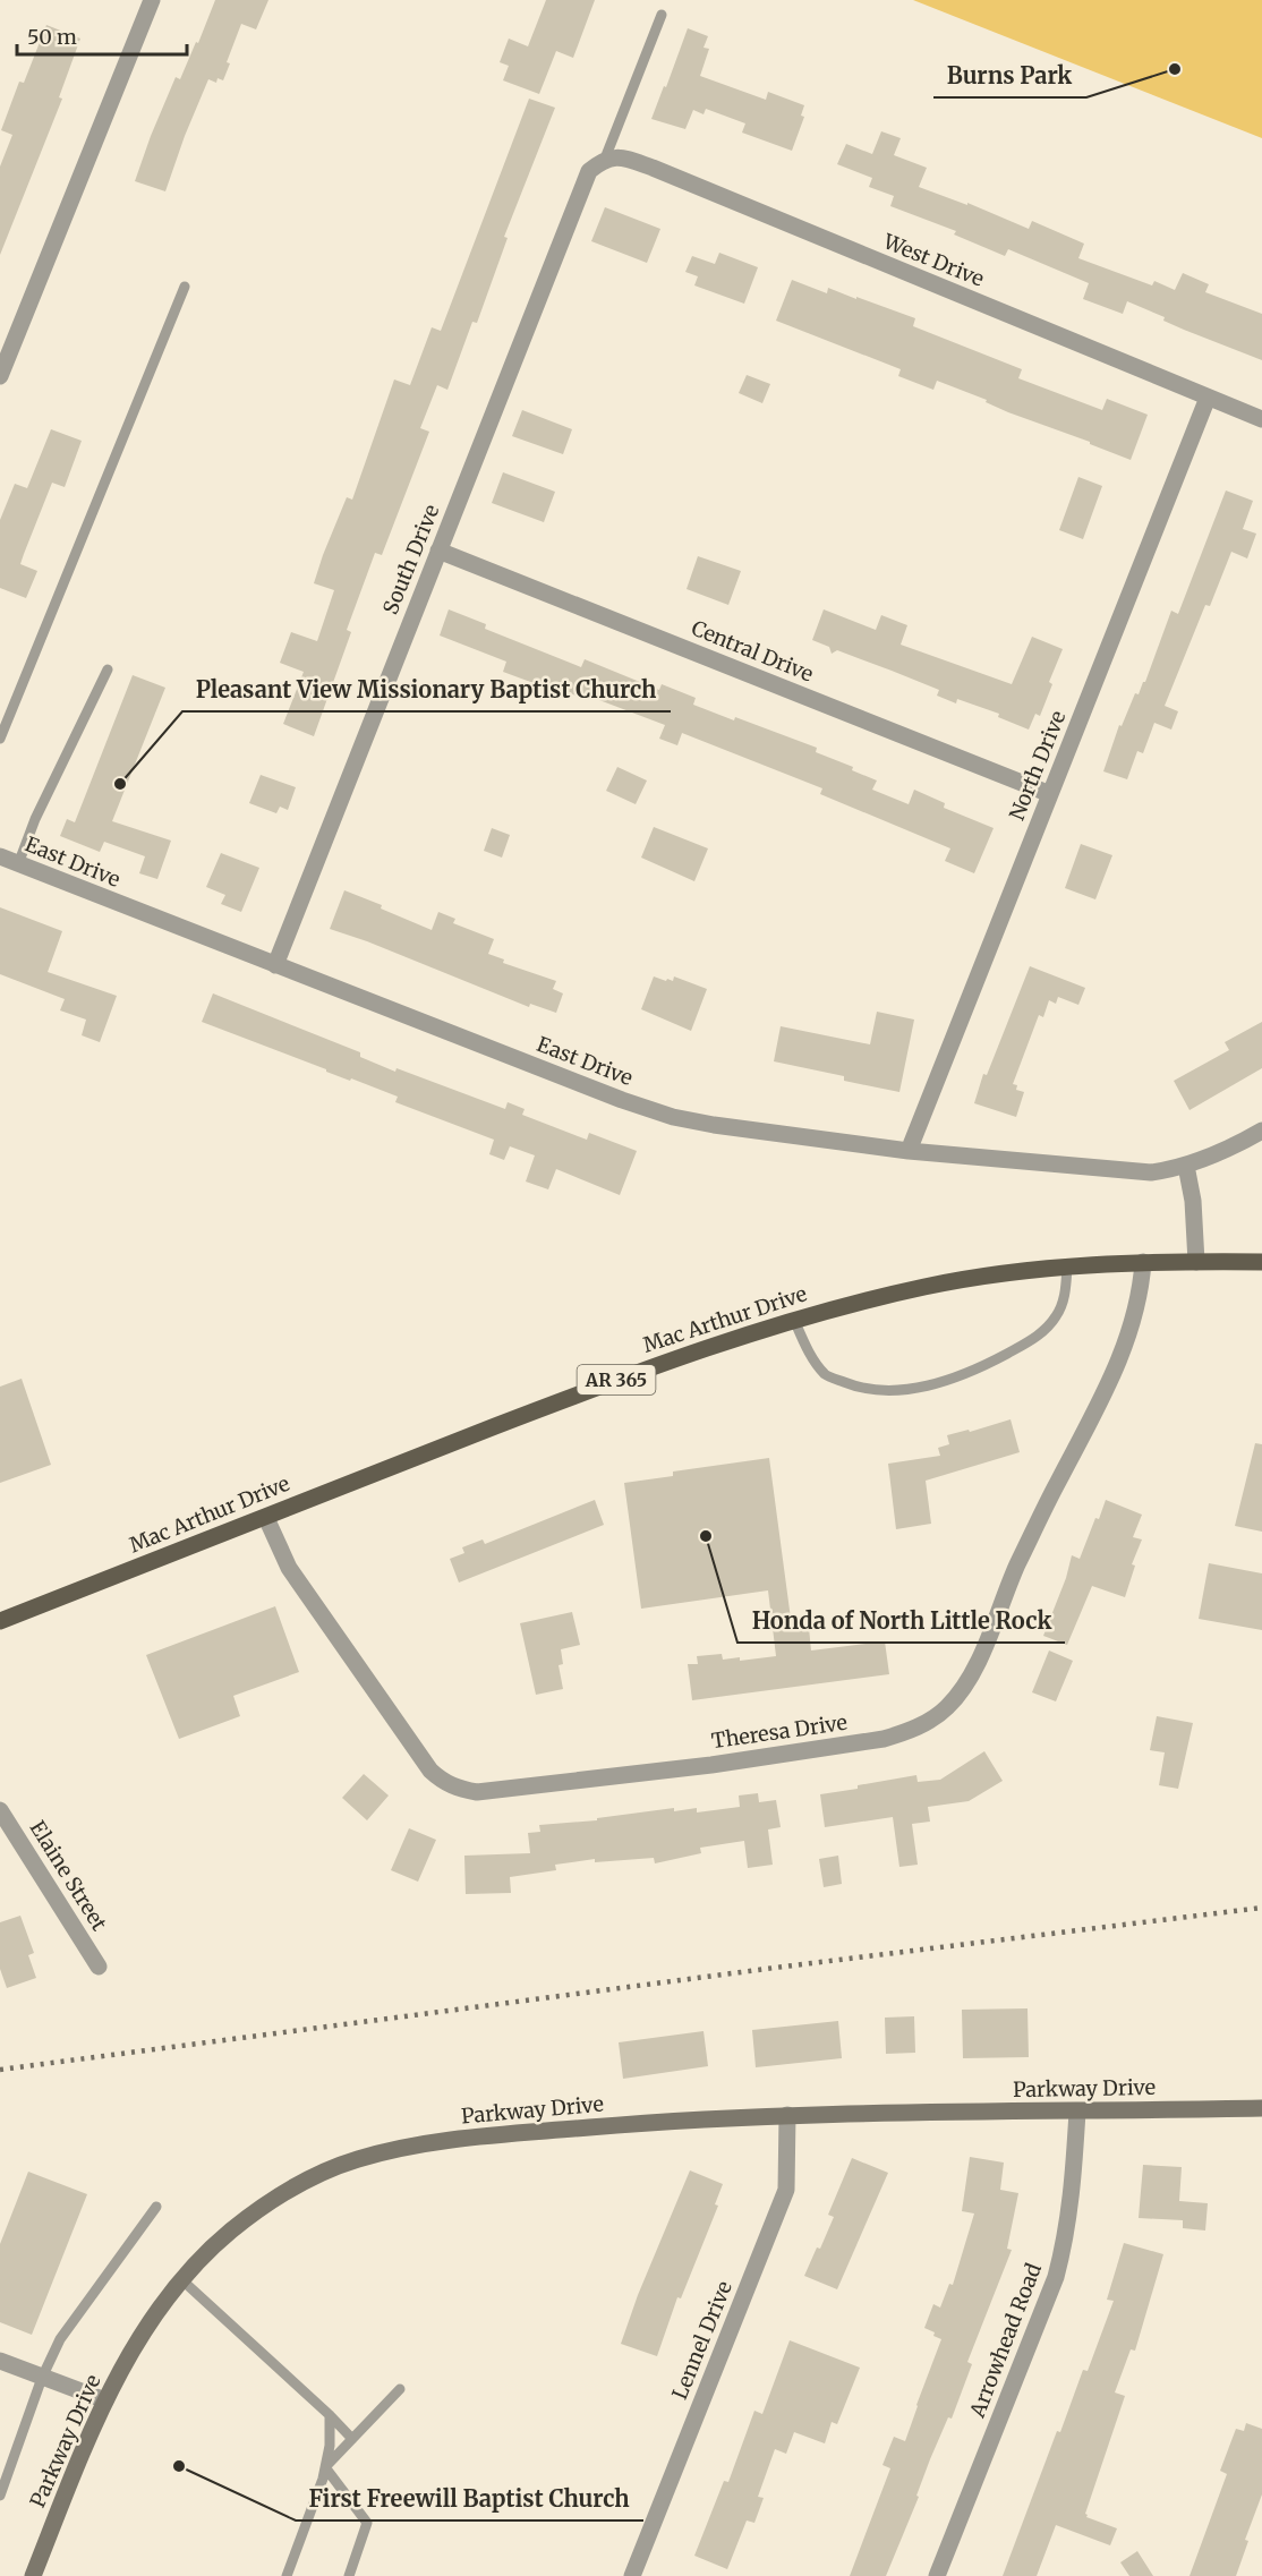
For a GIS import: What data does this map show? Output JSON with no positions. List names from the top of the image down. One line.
{"streets":{"main road":["Mac Arthur Drive","AR 365"],"street":["West Drive","South Drive","Central Drive","North Drive","East Drive","Theresa Drive","Elaine Street","Parkway Drive","Lennel Drive","Arrowhead Road"]},"crossings":[["West Drive","South Drive"],["West Drive","North Drive"],["South Drive","Central Drive"],["South Drive","East Drive"],["Central Drive","North Drive"],["North Drive","East Drive"],["Mac Arthur Drive","Theresa Drive"],["Parkway Drive","Lennel Drive"],["Parkway Drive","Arrowhead Road"]],"places":["Burns Park","Pleasant View Missionary Baptist Church","Honda of North Little Rock","First Freewill Baptist Church"],"scale_bar":"50 m"}
